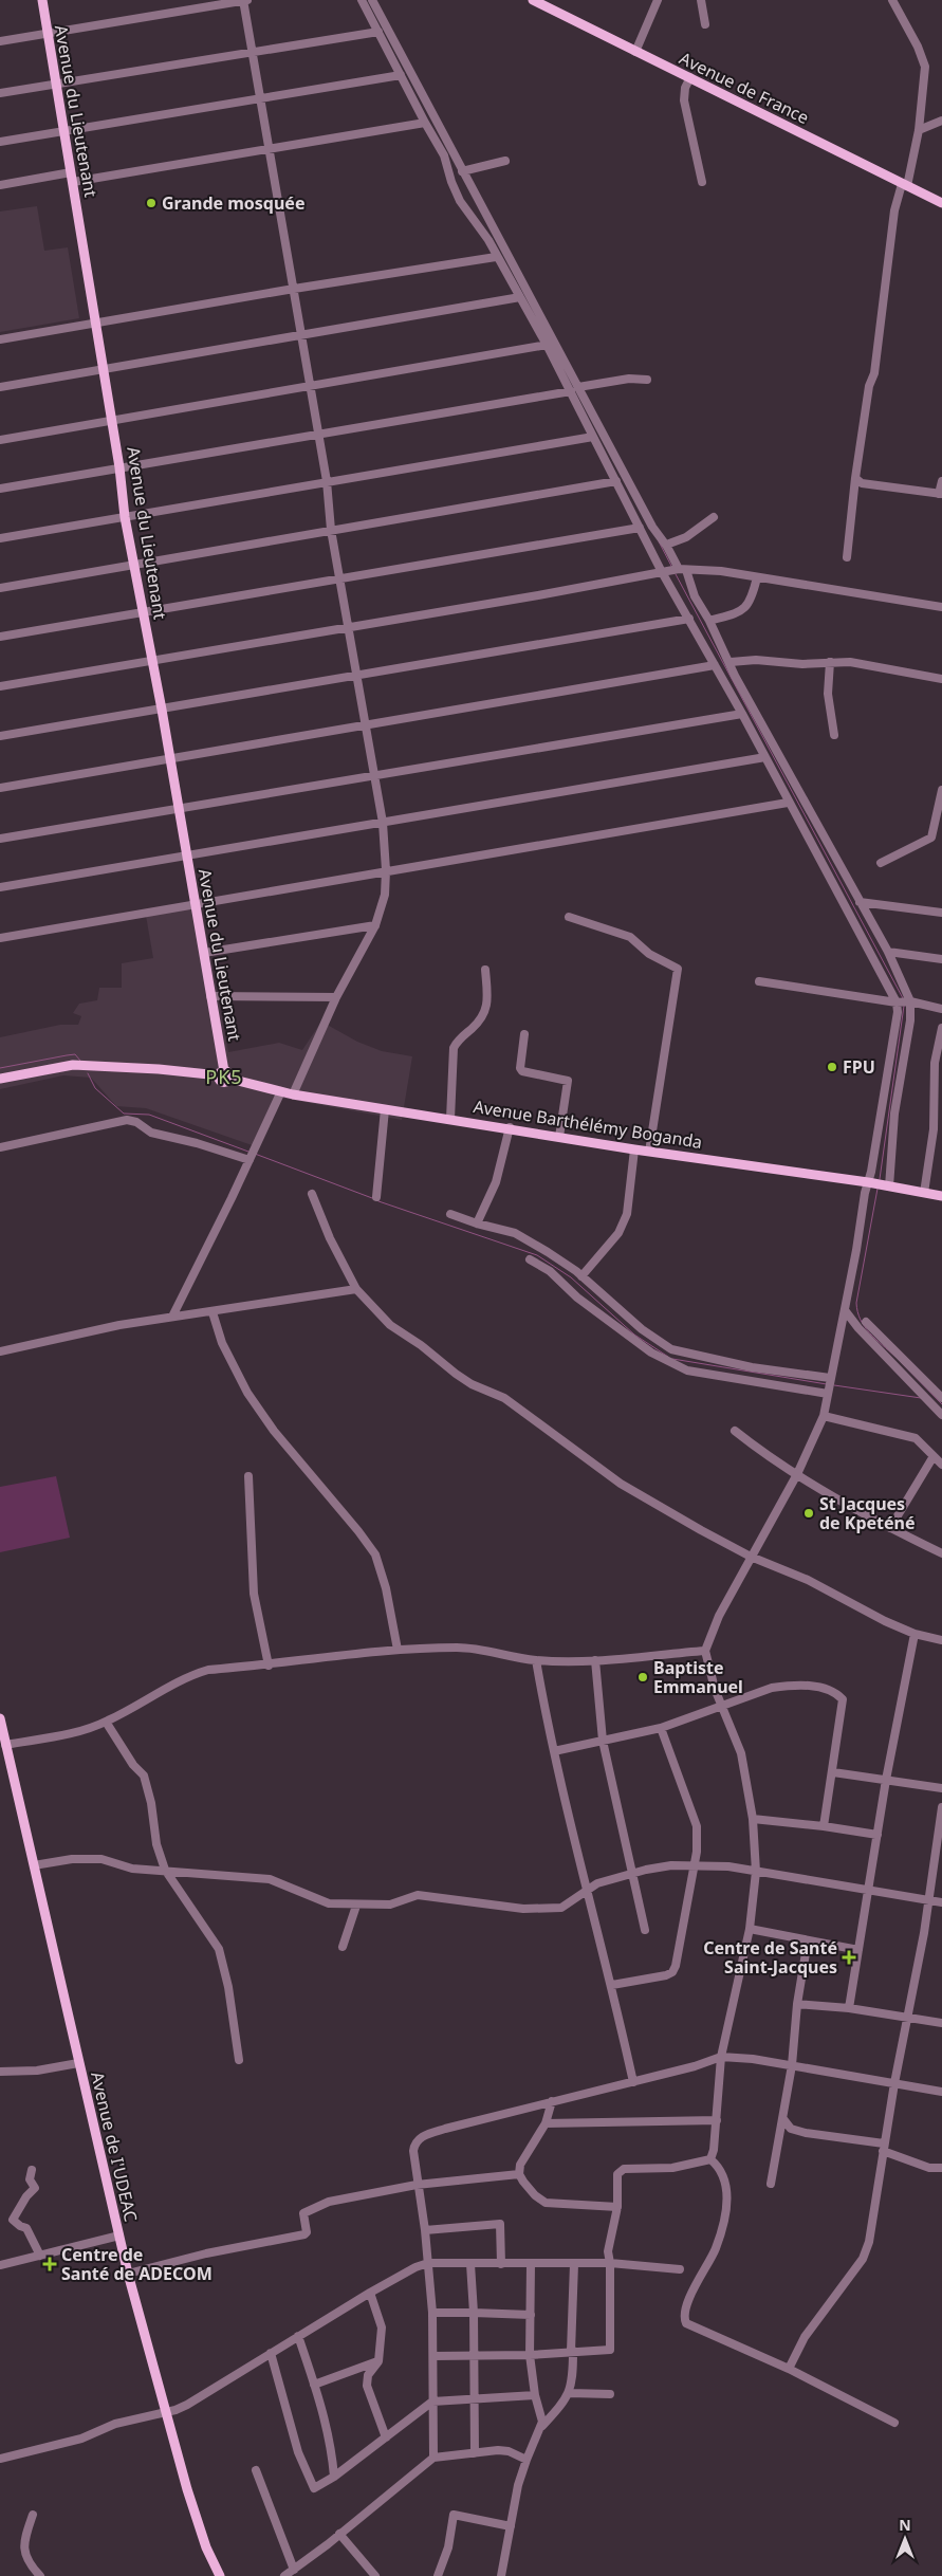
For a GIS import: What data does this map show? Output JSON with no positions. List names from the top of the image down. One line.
{"streets":{"main road":["Avenue de France","Avenue du Lieutenant","Avenue Barthélémy Boganda","Avenue de I'UDEAC"]},"crossings":[["Avenue du Lieutenant","Avenue Barthélémy Boganda"]],"districts":["PK5"],"places":{"other":["Grande mosquée","FPU","St Jacques de Kpeténé","Baptiste Emmanuel"],"health":["Centre de Santé Saint-Jacques","Centre de Santé de ADECOM"]},"north":"top"}
